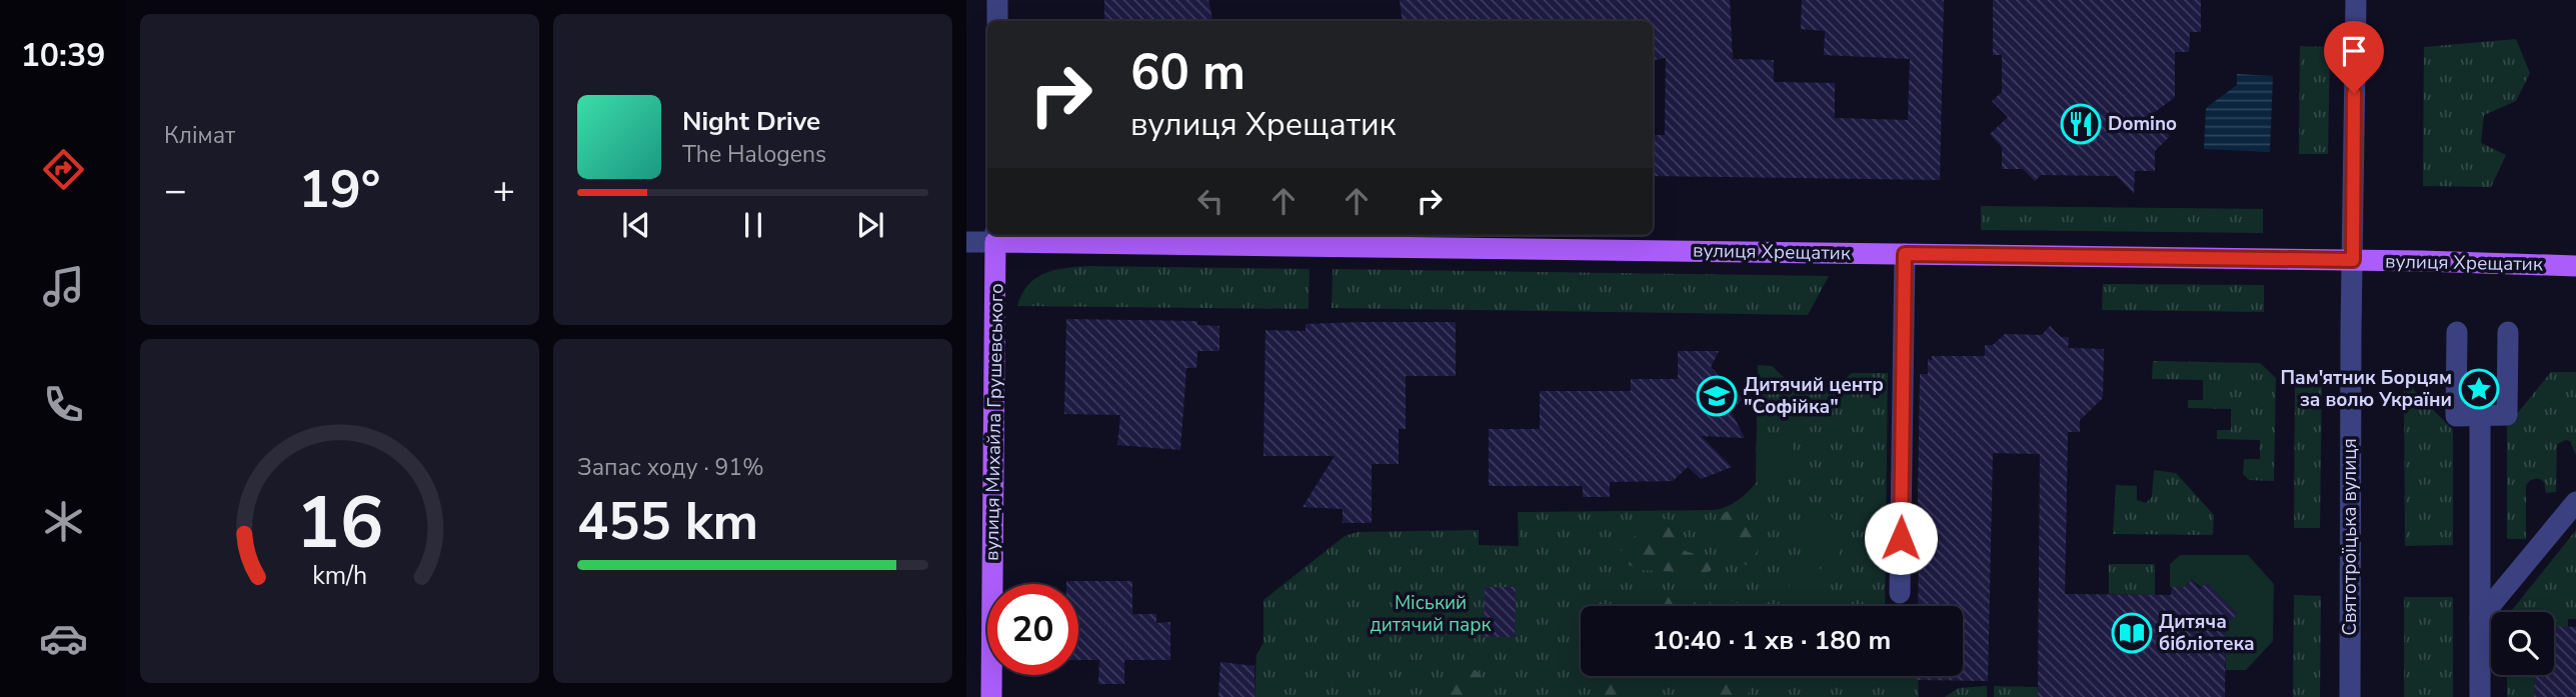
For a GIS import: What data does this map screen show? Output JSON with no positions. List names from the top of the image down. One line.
{"streets":{"main road":["вулиця Хрещатик","вулиця Михайла Грушевського"],"street":["Святотроїцька вулиця"]},"crossings":[["вулиця Хрещатик","вулиця Михайла Грушевського"],["вулиця Хрещатик","Святотроїцька вулиця"]],"parks":["Міський дитячий парк"],"places":{"restaurant":["Domino"],"place":["Пам'ятник Борцям за волю України"],"school or university":["Дитячий центр \"Софійка\""],"library":["Дитяча бібліотека"]},"page":{"tabs":"10:39","tile":["Клімат",["Запас ходу · 91%","455 km"]],"turn":["60 m","вулиця Хрещатик"],"song":["Night Drive","The Halogens"],"heat":["−","19°","+"],"limit":"20","trip":"10:40 · 1 хв · 180 m","gauge":["16","km/h"]}}
